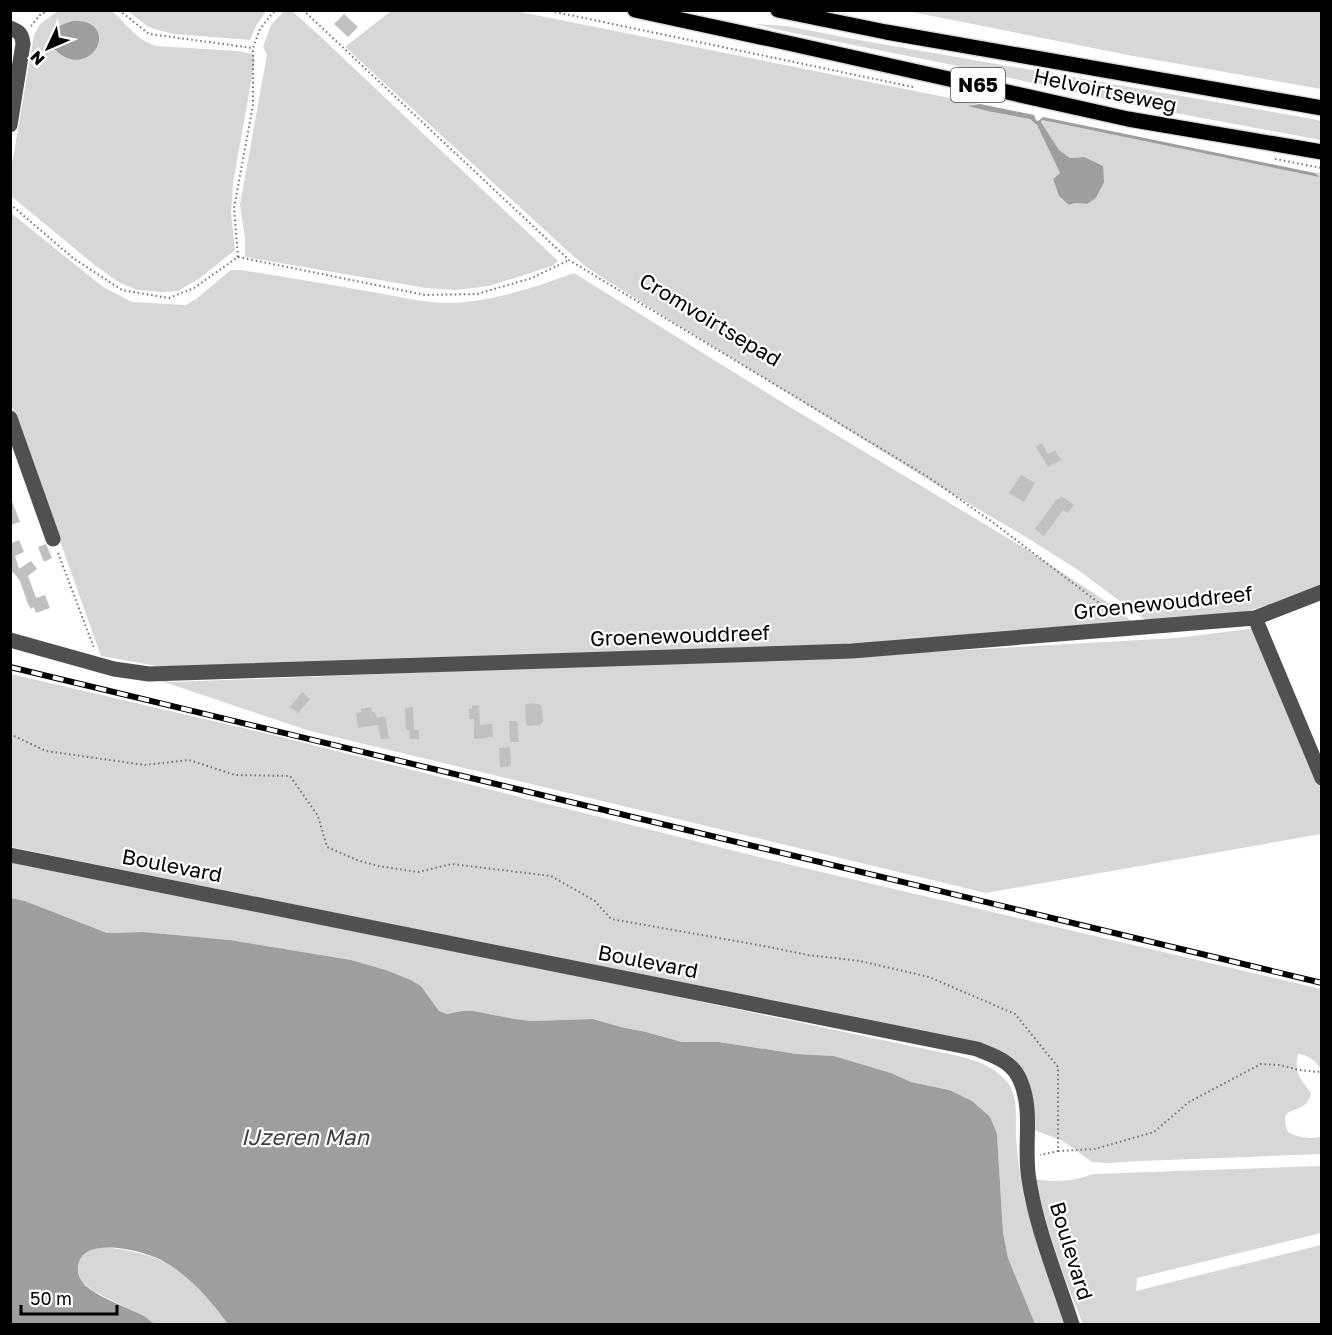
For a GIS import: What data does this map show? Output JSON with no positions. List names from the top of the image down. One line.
{"streets":{"main road":["N65","Helvoirtseweg"],"street":["Groenewouddreef","Boulevard"],"path":["Cromvoirtsepad"]},"crossings":[["Cromvoirtsepad","Groenewouddreef"]],"water":["IJzeren Man"],"scale_bar":"50 m","north":"bottom left"}
